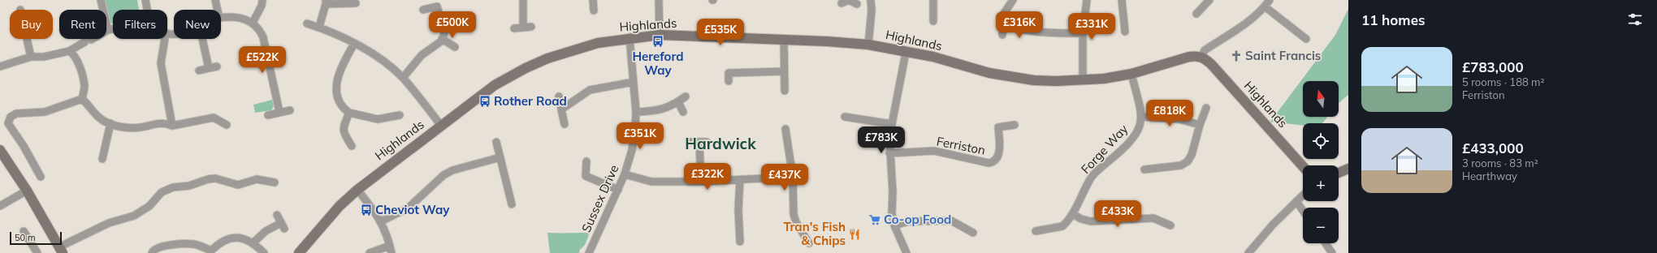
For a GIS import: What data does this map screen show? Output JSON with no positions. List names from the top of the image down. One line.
{"streets":{"street":["Highlands","Ferriston","Forge Way","Sussex Drive"]},"crossings":[["Highlands","Forge Way"],["Highlands","Sussex Drive"]],"districts":["Hardwick"],"places":{"bus stop":["Hereford Way","Rother Road","Cheviot Way"],"church":["Saint Francis"],"supermarket":["Co-op Food"],"restaurant":["Tran's Fish & Chips"]},"scale_bar":"50 m","north":"top","page":{"heading":"11 homes","chip":["Buy","Rent","Filters","New"],"price":["£500K","£316K","£331K","£535K","£522K","£818K","£351K","£783K","£322K","£437K","£433K"],"list":[{"name":"£783,000","note":"5 rooms · 188 m² · Ferriston"},{"name":"£433,000","note":"3 rooms · 83 m² · Hearthway"}],"map_buttons":["+","−"],"scale":"50 m"}}
